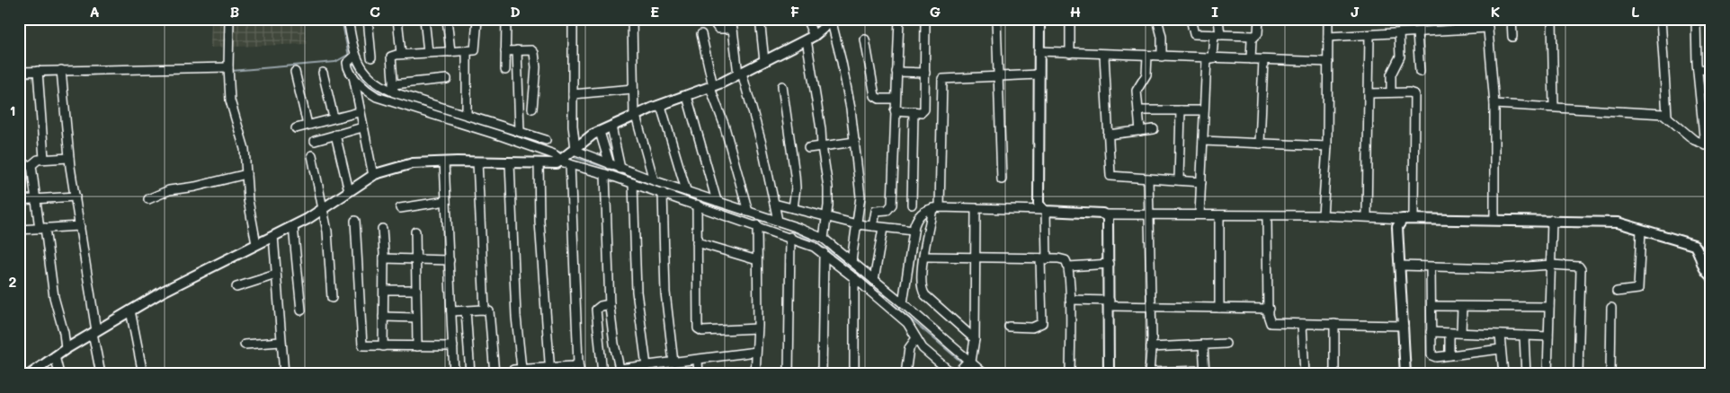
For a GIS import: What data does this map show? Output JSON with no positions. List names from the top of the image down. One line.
{"grid":{"columns":["A","B","C","D","E","F","G","H","I","J","K","L"],"rows":["1","2"]}}
